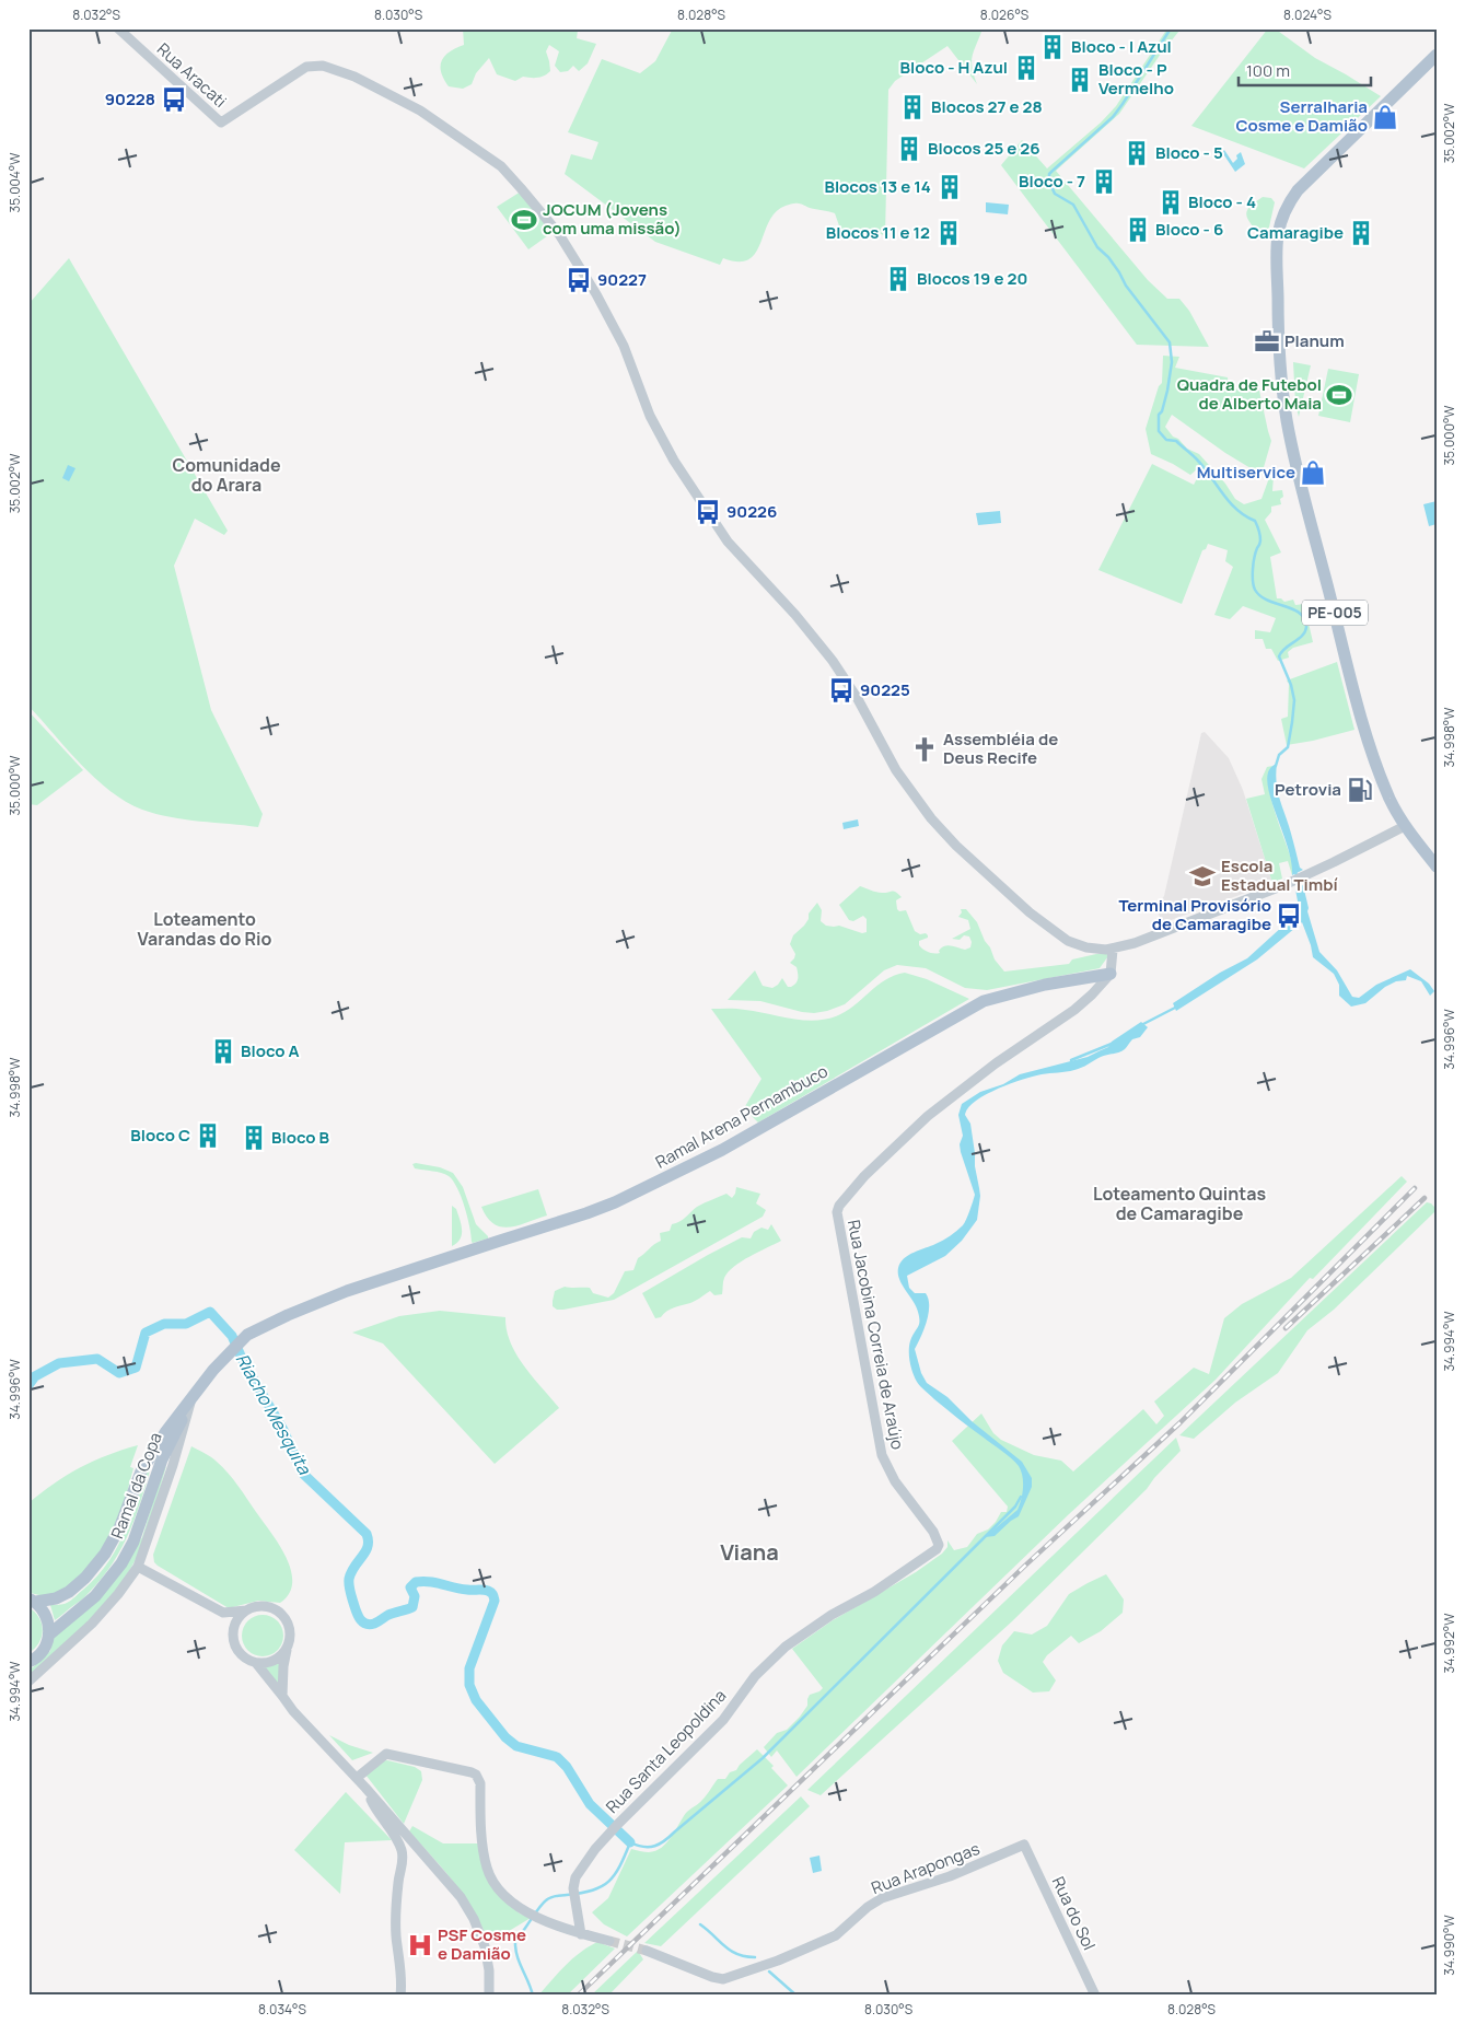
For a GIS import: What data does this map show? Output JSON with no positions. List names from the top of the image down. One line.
{"streets":{"main road":["PE-005","Ramal Arena Pernambuco","Ramal da Copa"],"street":["Rua Aracati","Rua Jacobina Correia de Araújo","Rua Santa Leopoldina","Rua Arapongas","Rua do Sol"]},"crossings":[["Ramal Arena Pernambuco","Rua Jacobina Correia de Araújo"],["Ramal Arena Pernambuco","Ramal da Copa"],["Rua Jacobina Correia de Araújo","Rua Santa Leopoldina"],["Rua Arapongas","Rua do Sol"]],"districts":["Comunidade do Arara","Loteamento Varandas do Rio","Loteamento Quintas de Camaragibe","Viana"],"water":["Riacho Mesquita"],"places":{"building":["Bloco - I Azul","Bloco - H Azul","Bloco - P Vermelho","Blocos 27 e 28","Blocos 25 e 26","Bloco - 5","Bloco - 7","Blocos 13 e 14","Bloco - 4","Bloco - 6","Blocos 11 e 12","Camaragibe","Blocos 19 e 20","Bloco A","Bloco C","Bloco B"],"bus stop":["90228","90227","90226","90225","Terminal Provisório de Camaragibe"],"shop":["Serralharia Cosme e Damião","Multiservice"],"sports":["JOCUM (Jovens com uma missão)","Quadra de Futebol de Alberto Maia"],"office":["Planum"],"church":["Assembléia de Deus Recife"],"fuel station":["Petrovia"],"school or university":["Escola Estadual Timbí"],"hospital":["PSF Cosme e Damião"]},"scale_bar":"100 m","coordinates":["8.032°S","8.030°S","8.028°S","8.026°S","8.024°S","35.002°W","35.004°W","35.000°W","34.998°W","34.996°W","34.994°W","34.992°W","34.990°W","8.034°S"]}
